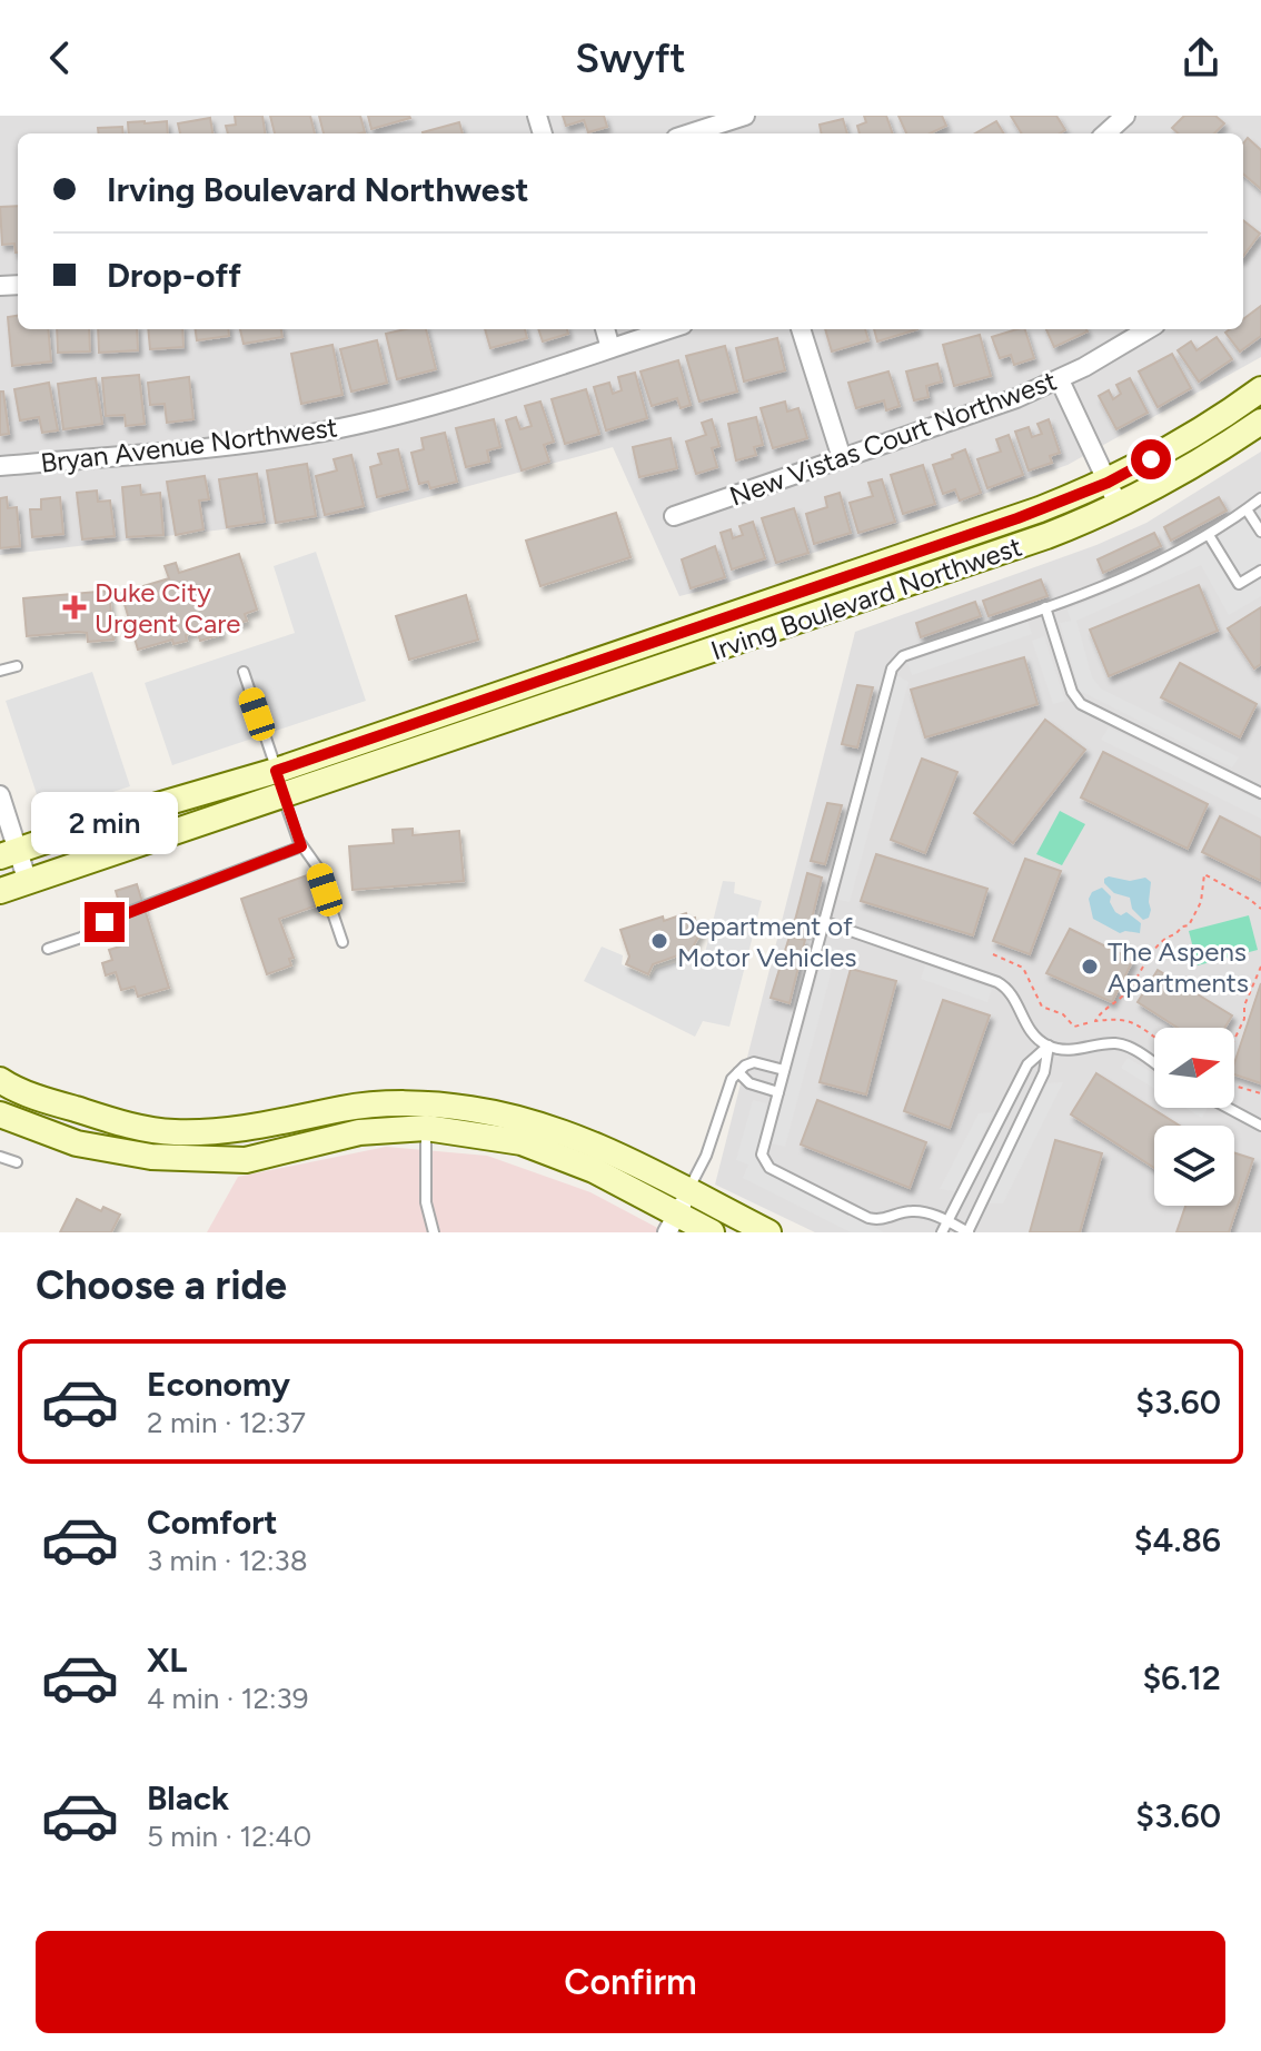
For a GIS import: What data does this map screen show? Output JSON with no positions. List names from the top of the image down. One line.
{"streets":{"street":["New Vistas Court Northwest","Bryan Avenue Northwest","Irving Boulevard Northwest"]},"places":{"health":["Duke City Urgent Care"],"other":["Department of Motor Vehicles","The Aspens Apartments"]},"north":"right","page":{"header":"Swyft","banner":["Irving Boulevard Northwest","Drop-off"],"bubble":"2 min","heading":"Choose a ride","list":[{"name":"Economy","note":"2 min · 12:37","value":"$3.60"},{"name":"Comfort","note":"3 min · 12:38","value":"$4.86"},{"name":"XL","note":"4 min · 12:39","value":"$6.12"},{"name":"Black","note":"5 min · 12:40","value":"$3.60"}],"buttons":"Confirm"}}
